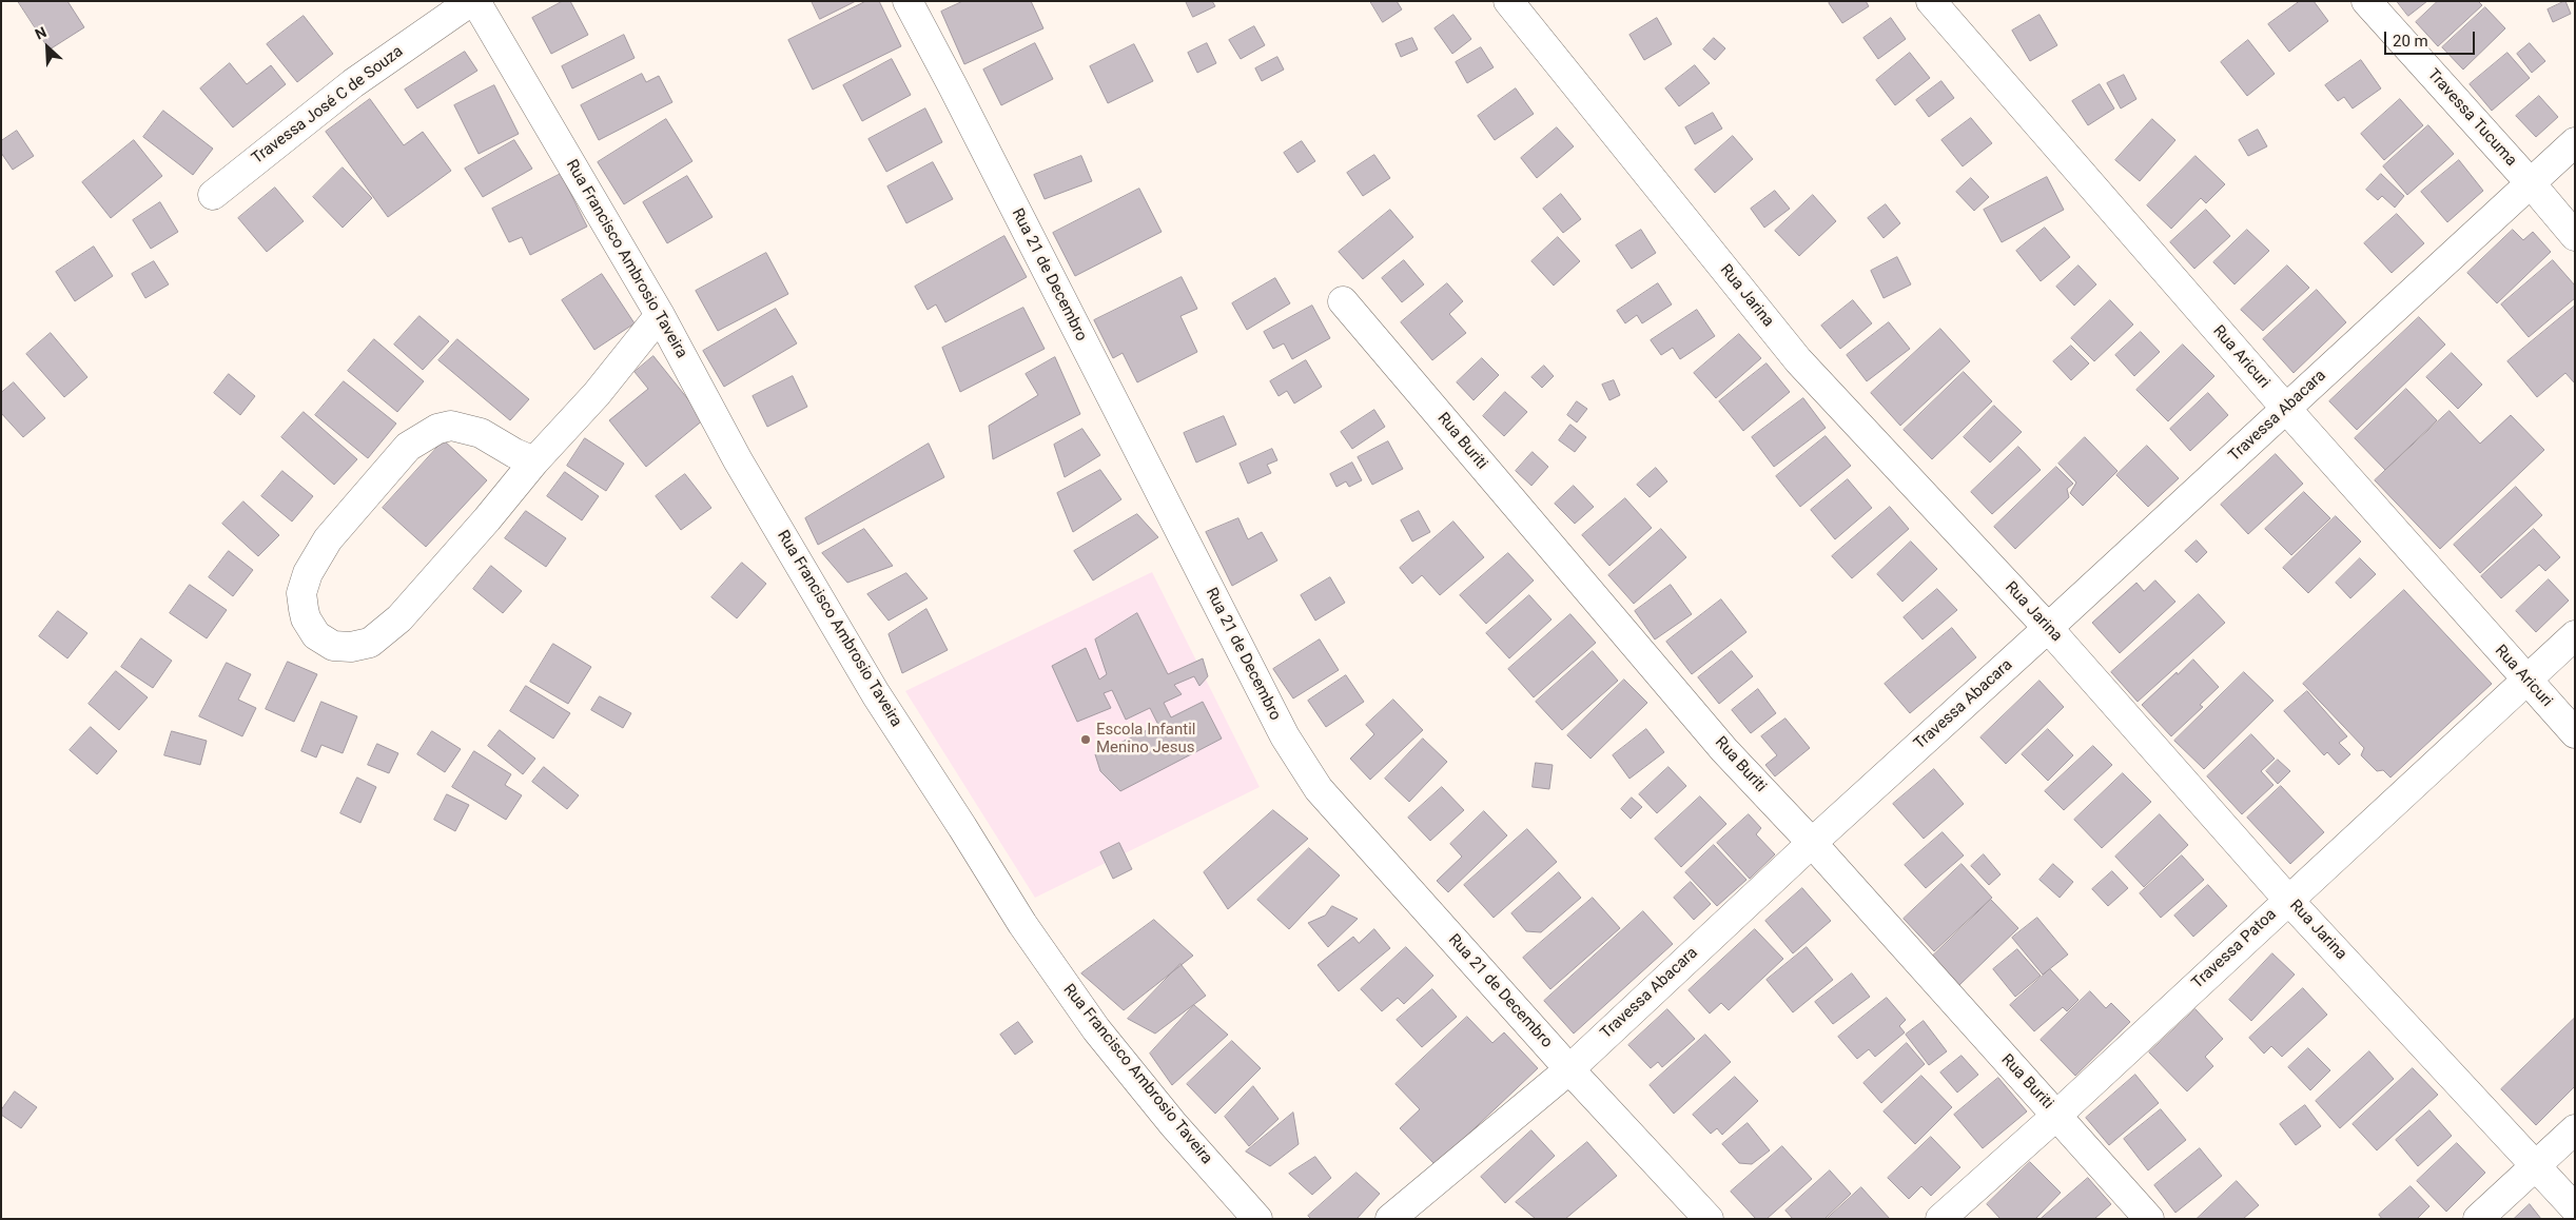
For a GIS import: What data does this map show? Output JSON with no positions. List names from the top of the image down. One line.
{"streets":{"street":["Travessa José C de Souza","Travessa Tucuma","Rua Francisco Ambrosio Taveira","Rua 21 de Decembro","Rua Jarina","Rua Aricuri","Travessa Abacara","Rua Buriti","Travessa Patoa"]},"crossings":[["Travessa José C de Souza","Rua Francisco Ambrosio Taveira"],["Travessa Tucuma","Travessa Abacara"],["Rua 21 de Decembro","Travessa Abacara"],["Rua Jarina","Travessa Abacara"],["Rua Jarina","Travessa Patoa"],["Rua Aricuri","Travessa Abacara"],["Rua Aricuri","Travessa Patoa"],["Travessa Abacara","Rua Buriti"],["Rua Buriti","Travessa Patoa"]],"places":["Escola Infantil Menino Jesus"],"scale_bar":"20 m","north":"top left"}
